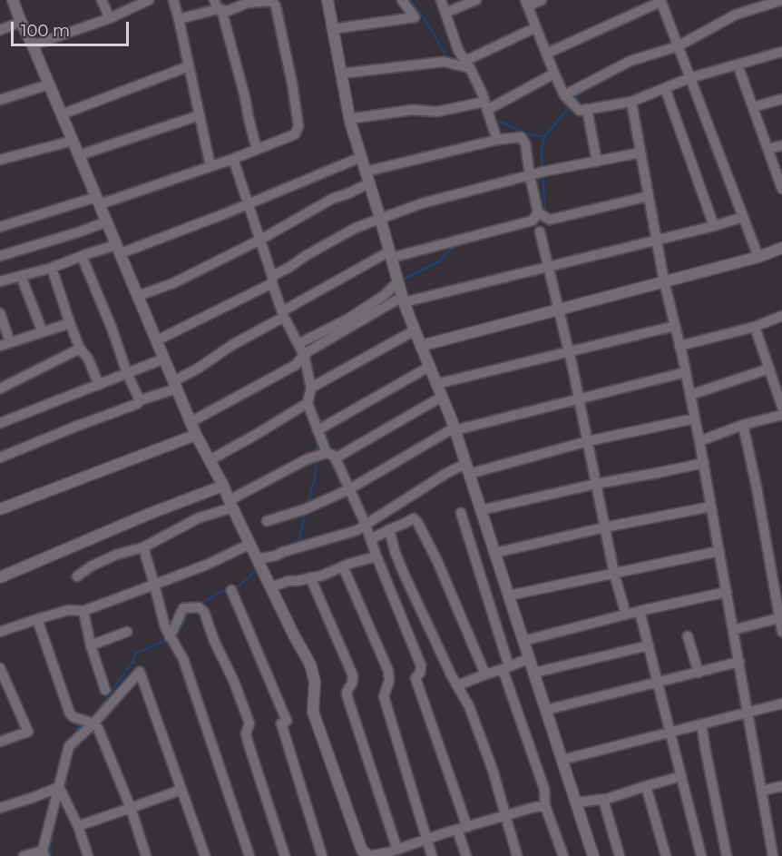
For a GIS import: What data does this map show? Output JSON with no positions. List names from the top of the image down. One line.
{"scale_bar":"100 m"}
